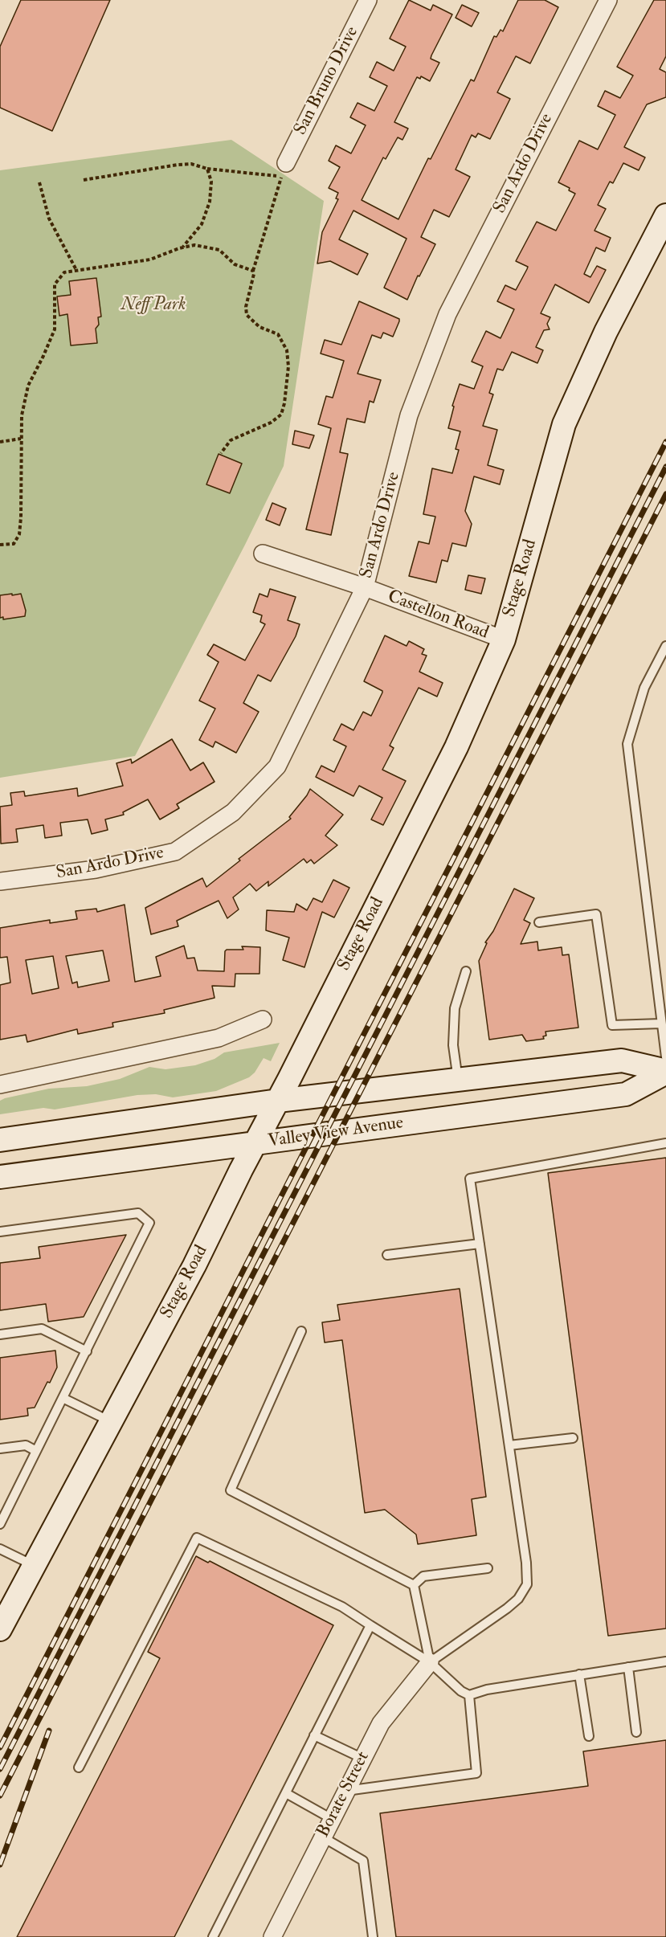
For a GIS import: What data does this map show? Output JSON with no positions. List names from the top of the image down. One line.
{"streets":{"main road":["Stage Road","Valley View Avenue"],"street":["San Bruno Drive","San Ardo Drive","Castellon Road","Borate Street"]},"crossings":[["San Ardo Drive","Castellon Road"],["Stage Road","Castellon Road"],["Stage Road","Valley View Avenue"]],"parks":["Neff Park"]}
